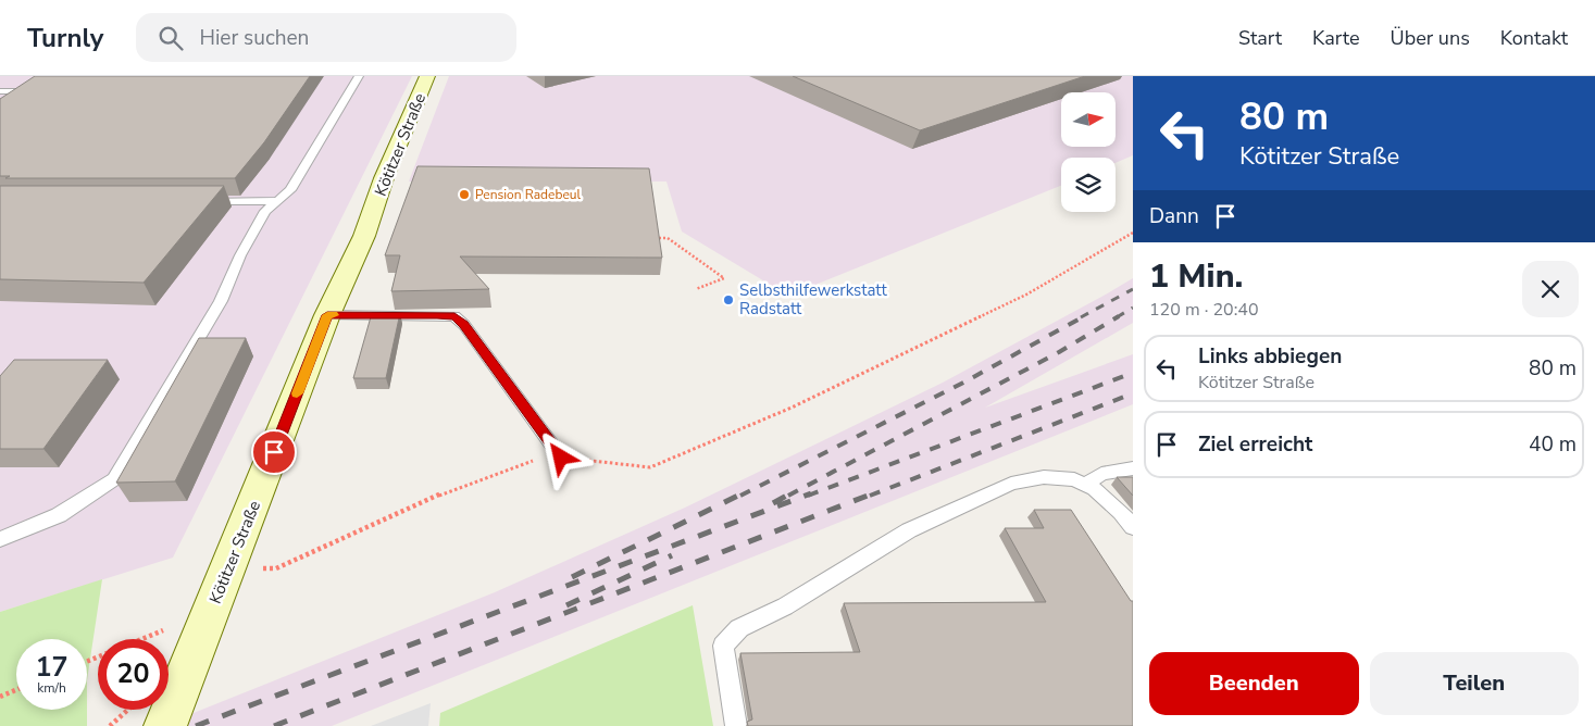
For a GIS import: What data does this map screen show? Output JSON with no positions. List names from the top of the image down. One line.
{"streets":{"street":["Kötitzer Straße"]},"places":["Pension Radebeul","Selbsthilfewerkstatt Radstatt"],"north":"right","page":{"header":"Turnly","search":"Hier suchen","nav":["Start","Karte","Über uns","Kontakt"],"turn":["80 m","Kötitzer Straße"],"then":"Dann","heading":["1 Min.","120 m · 20:40"],"list":[{"name":"Links abbiegen","note":"Kötitzer Straße","value":"80 m"},{"name":"Ziel erreicht","value":"40 m"}],"speed":"17 km/h","limit":"20","buttons":["Beenden","Teilen"]}}
